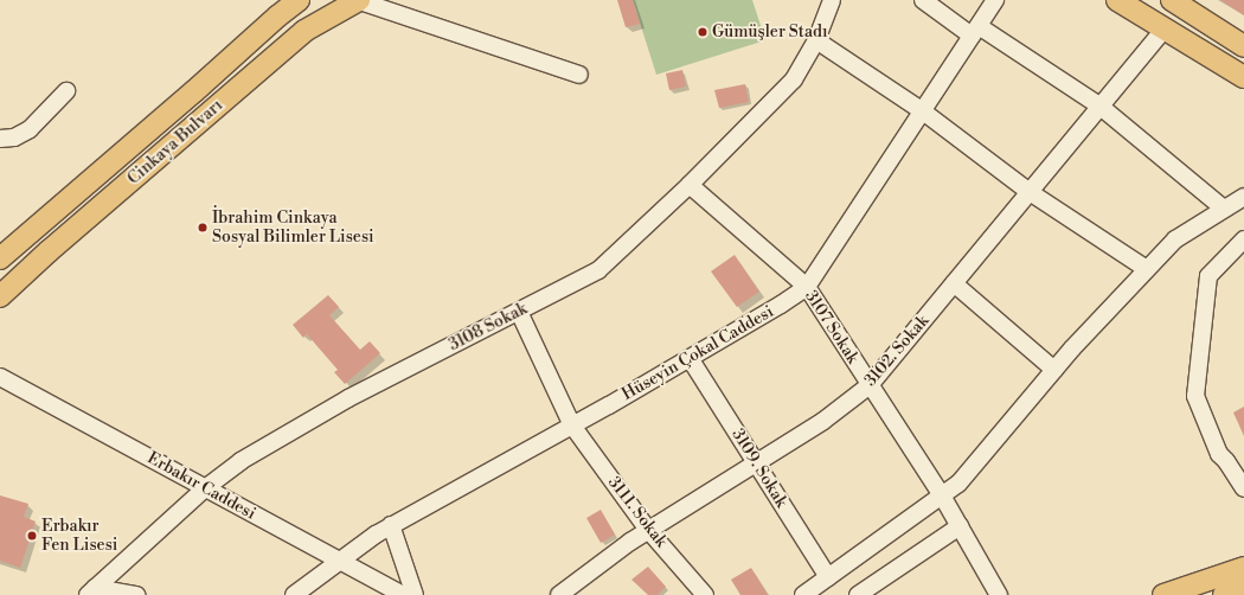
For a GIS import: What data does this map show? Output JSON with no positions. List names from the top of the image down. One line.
{"streets":{"main road":["Cinkaya Bulvarı"],"street":["3108 Sokak","3107 Sokak","3102. Sokak","Hüseyin Çokal Caddesi","3109. Sokak","Erbakır Caddesi","3111. Sokak"]},"crossings":[["3108 Sokak","3107 Sokak"],["3108 Sokak","Erbakır Caddesi"],["3108 Sokak","3111. Sokak"],["3107 Sokak","3102. Sokak"],["3107 Sokak","Hüseyin Çokal Caddesi"],["3102. Sokak","3109. Sokak"],["3102. Sokak","3111. Sokak"],["Hüseyin Çokal Caddesi","3109. Sokak"],["Hüseyin Çokal Caddesi","Erbakır Caddesi"],["Hüseyin Çokal Caddesi","3111. Sokak"]],"places":["Gümüşler Stadı","İbrahim Cinkaya Sosyal Bilimler Lisesi","Erbakır Fen Lisesi"]}
